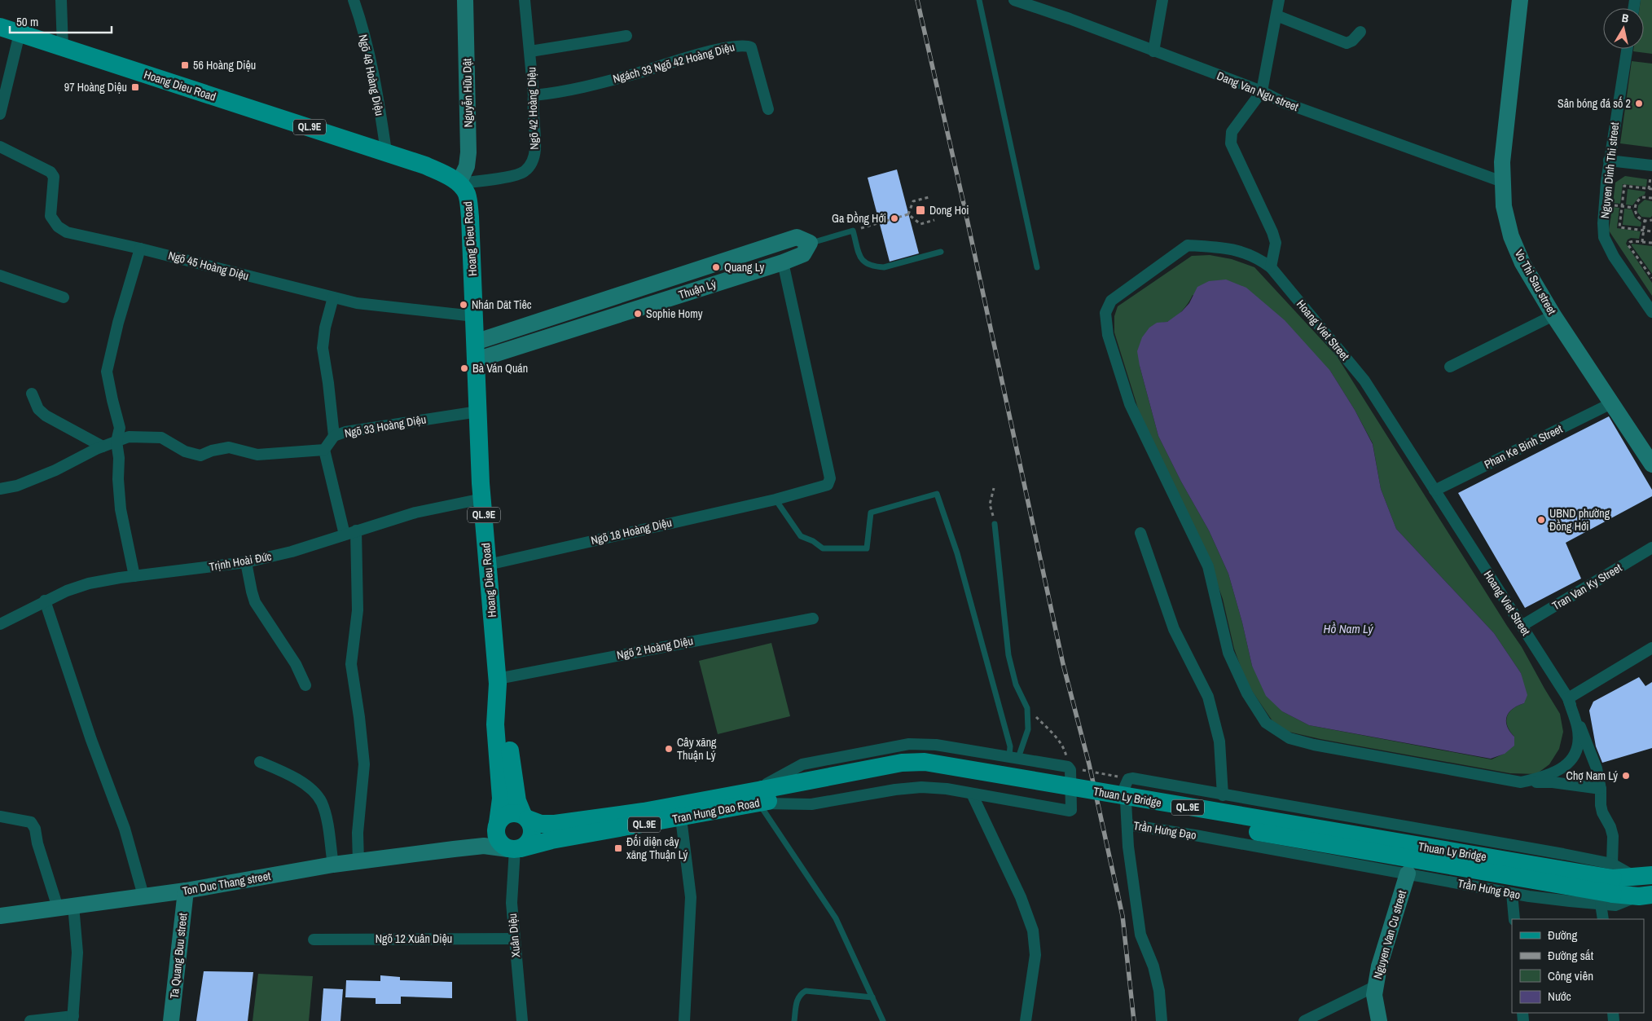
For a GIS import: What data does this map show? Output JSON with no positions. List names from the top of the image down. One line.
{"streets":{"main road":["Hoang Dieu Road","QL.9E","Thuan Ly Bridge","Tran Hung Dao Road"],"street":["Ngách 33 Ngõ 42 Hoàng Diệu","Ngõ 48 Hoàng Diệu","Dang Van Ngu street","Nguyễn Hữu Dật","Ngõ 42 Hoàng Diệu","Nguyen Dinh Thi street","Ngõ 45 Hoàng Diệu","Vo Thi Sau street","Thuận Lý","Hoang Viet Street","Ngõ 33 Hoàng Diệu","Phan Ke Binh Street","Ngõ 18 Hoàng Diệu","Trịnh Hoài Đức","Tran Van Ky Street","Ngõ 2 Hoàng Diệu","Trần Hưng Đạo","Ton Duc Thang street","Nguyen Van Cu street","Xuân Diệu","Ngõ 12 Xuân Diệu","Ta Quang Buu street"]},"crossings":[["Ngách 33 Ngõ 42 Hoàng Diệu","Ngõ 42 Hoàng Diệu"],["Ngõ 48 Hoàng Diệu","Hoang Dieu Road"],["Hoang Dieu Road","Nguyễn Hữu Dật"],["Hoang Dieu Road","Ngõ 42 Hoàng Diệu"],["Hoang Dieu Road","QL.9E"],["Hoang Dieu Road","Ngõ 45 Hoàng Diệu"],["Hoang Dieu Road","Thuận Lý"],["Hoang Dieu Road","Ngõ 33 Hoàng Diệu"],["Hoang Dieu Road","Ngõ 18 Hoàng Diệu"],["Hoang Dieu Road","Trịnh Hoài Đức"],["Hoang Dieu Road","Ngõ 2 Hoàng Diệu"],["Hoang Dieu Road","Tran Hung Dao Road"],["Hoang Dieu Road","Xuân Diệu"],["Dang Van Ngu street","Vo Thi Sau street"],["Nguyễn Hữu Dật","Ngõ 42 Hoàng Diệu"],["QL.9E","Thuan Ly Bridge"],["QL.9E","Tran Hung Dao Road"],["QL.9E","Trần Hưng Đạo"],["QL.9E","Xuân Diệu"],["Vo Thi Sau street","Phan Ke Binh Street"],["Thuận Lý","Ngõ 18 Hoàng Diệu"],["Hoang Viet Street","Phan Ke Binh Street"],["Hoang Viet Street","Tran Van Ky Street"],["Thuan Ly Bridge","Tran Hung Dao Road"],["Thuan Ly Bridge","Trần Hưng Đạo"],["Tran Hung Dao Road","Xuân Diệu"],["Trần Hưng Đạo","Nguyen Van Cu street"],["Ton Duc Thang street","Ta Quang Buu street"],["Xuân Diệu","Ngõ 12 Xuân Diệu"]],"water":["Hồ Nam Lý"],"places":{"transit":["56 Hoàng Diệu","97 Hoàng Diệu","Dong Hoi","Đối diện cây xăng Thuận Lý"],"other":["Sân bóng đá số 2","Ga Đồng Hới","Quang Ly","Nhán Dăt Tiêc","Sophie Homy","Bà Ván Quán","UBND phường Đồng Hới","Cây xăng Thuận Lý","Chợ Nam Lý"]},"legend":["Đường","Đường sắt","Công viên","Nước"],"scale_bar":"50 m","north":"top"}
